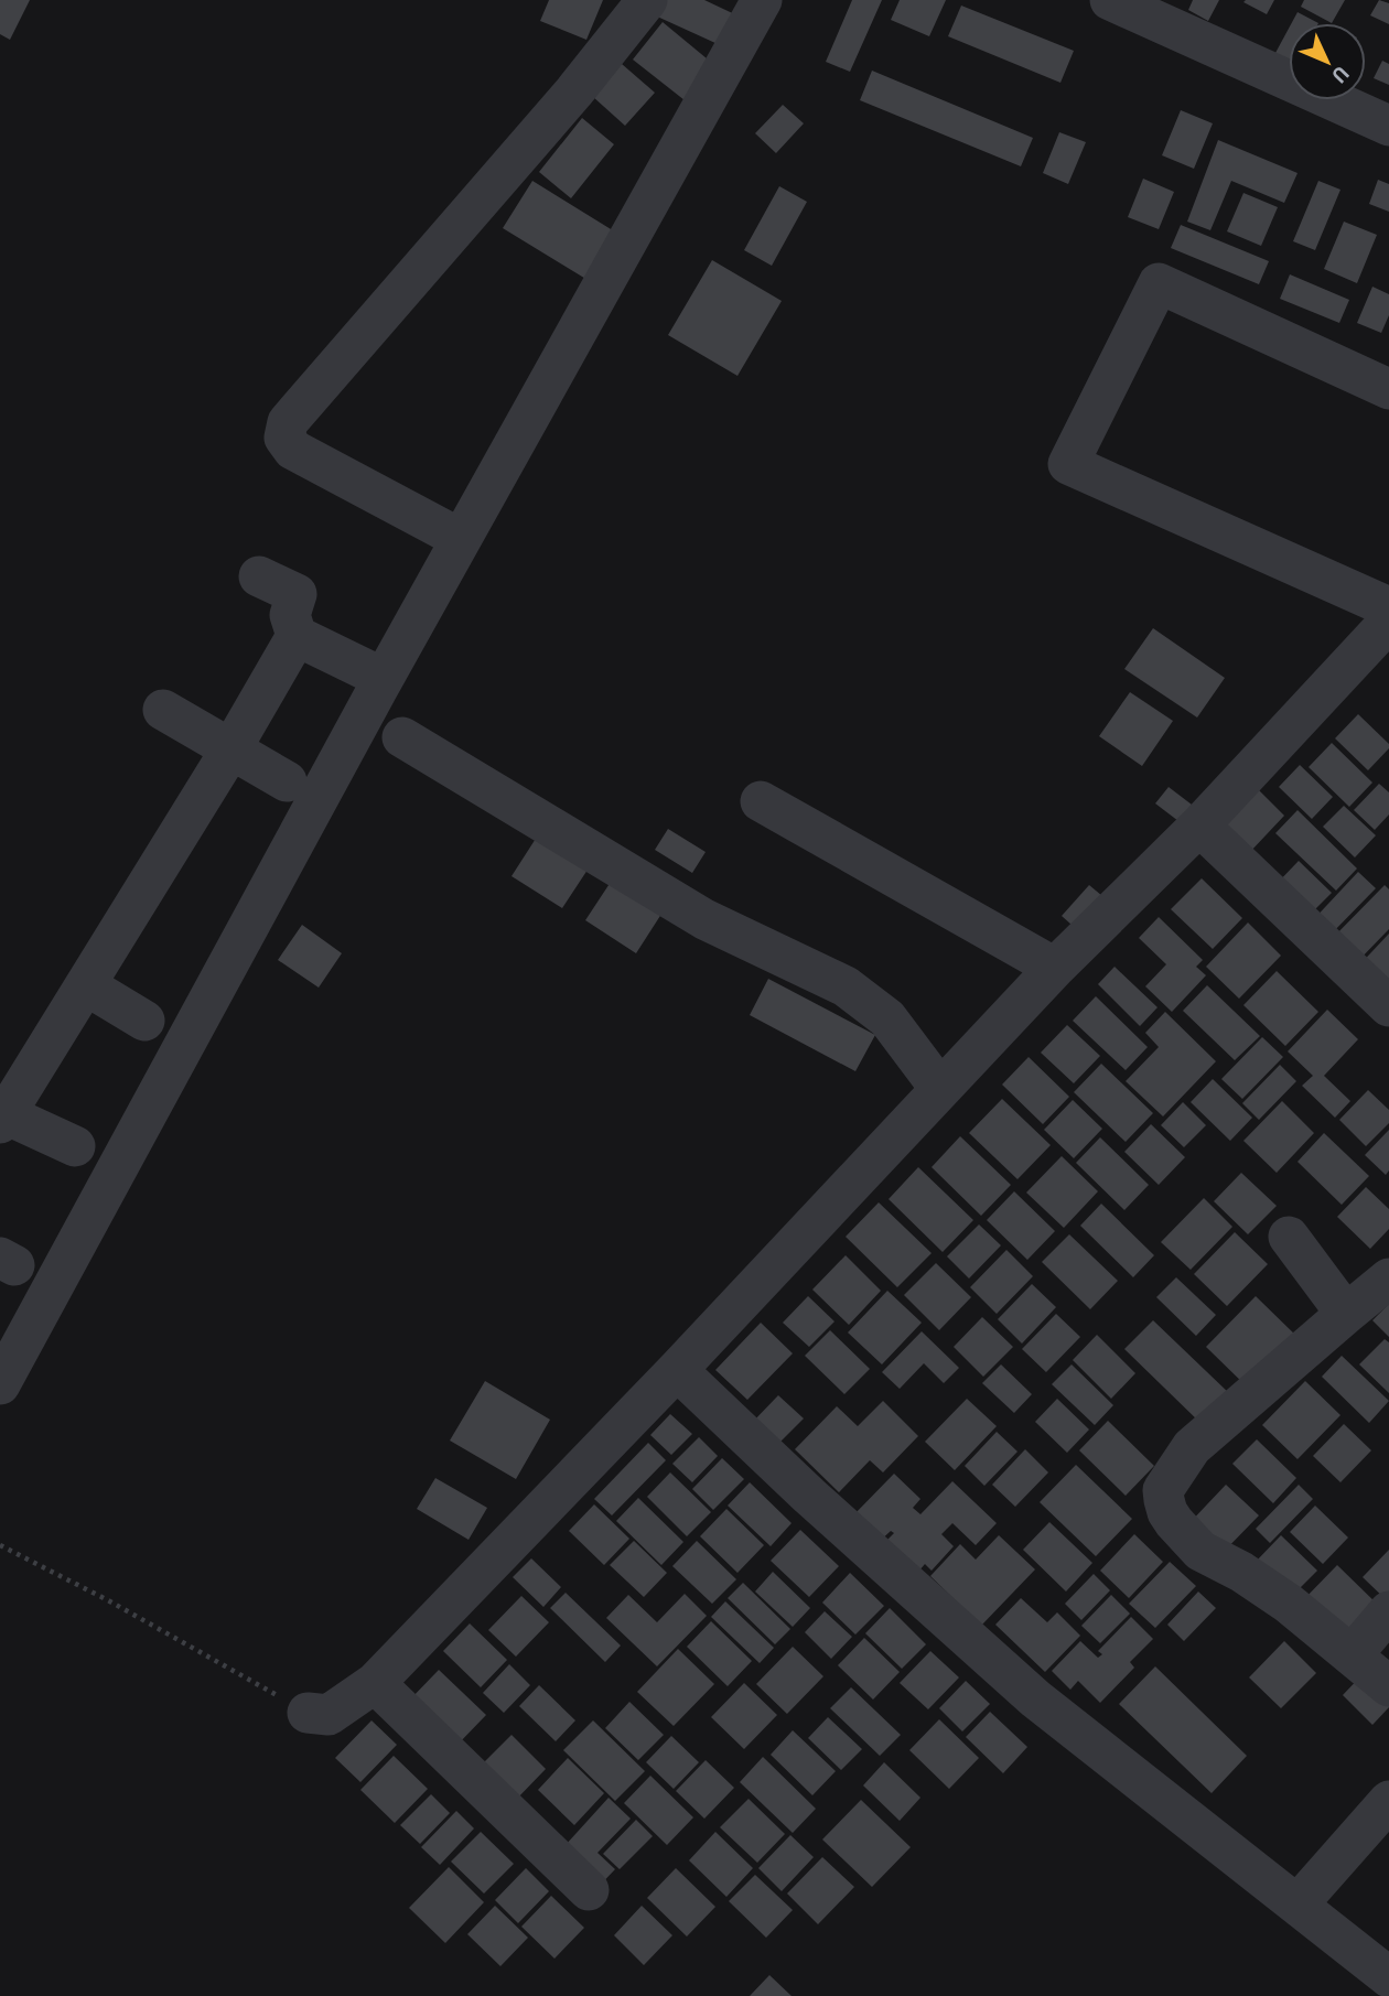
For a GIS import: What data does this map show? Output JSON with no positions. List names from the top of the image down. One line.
{"north":"bottom right"}
